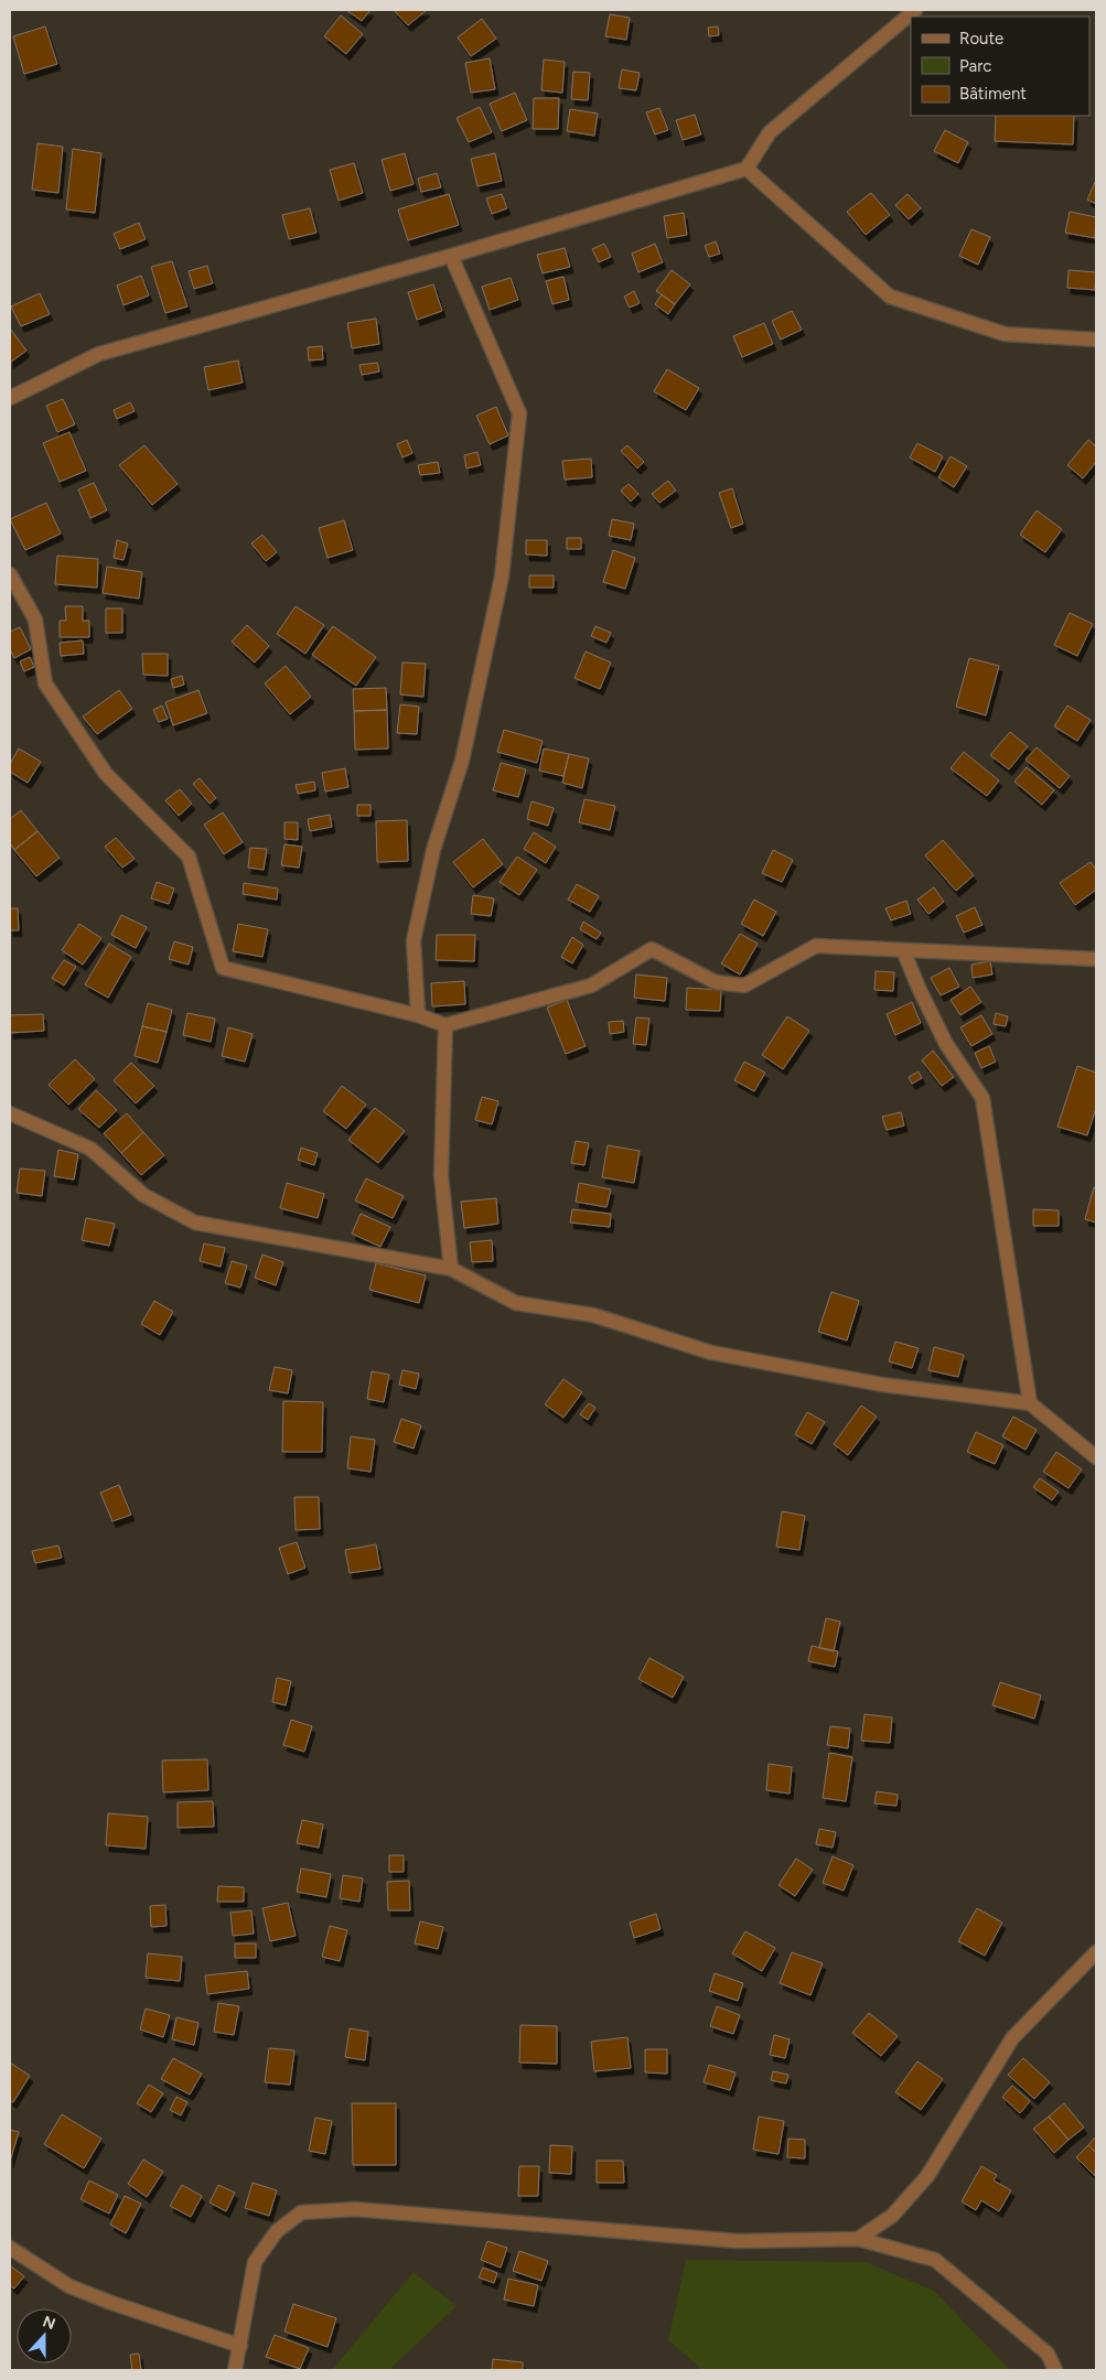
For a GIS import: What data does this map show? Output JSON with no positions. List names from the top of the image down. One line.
{"legend":["Route","Parc","Bâtiment"],"north":"top"}
